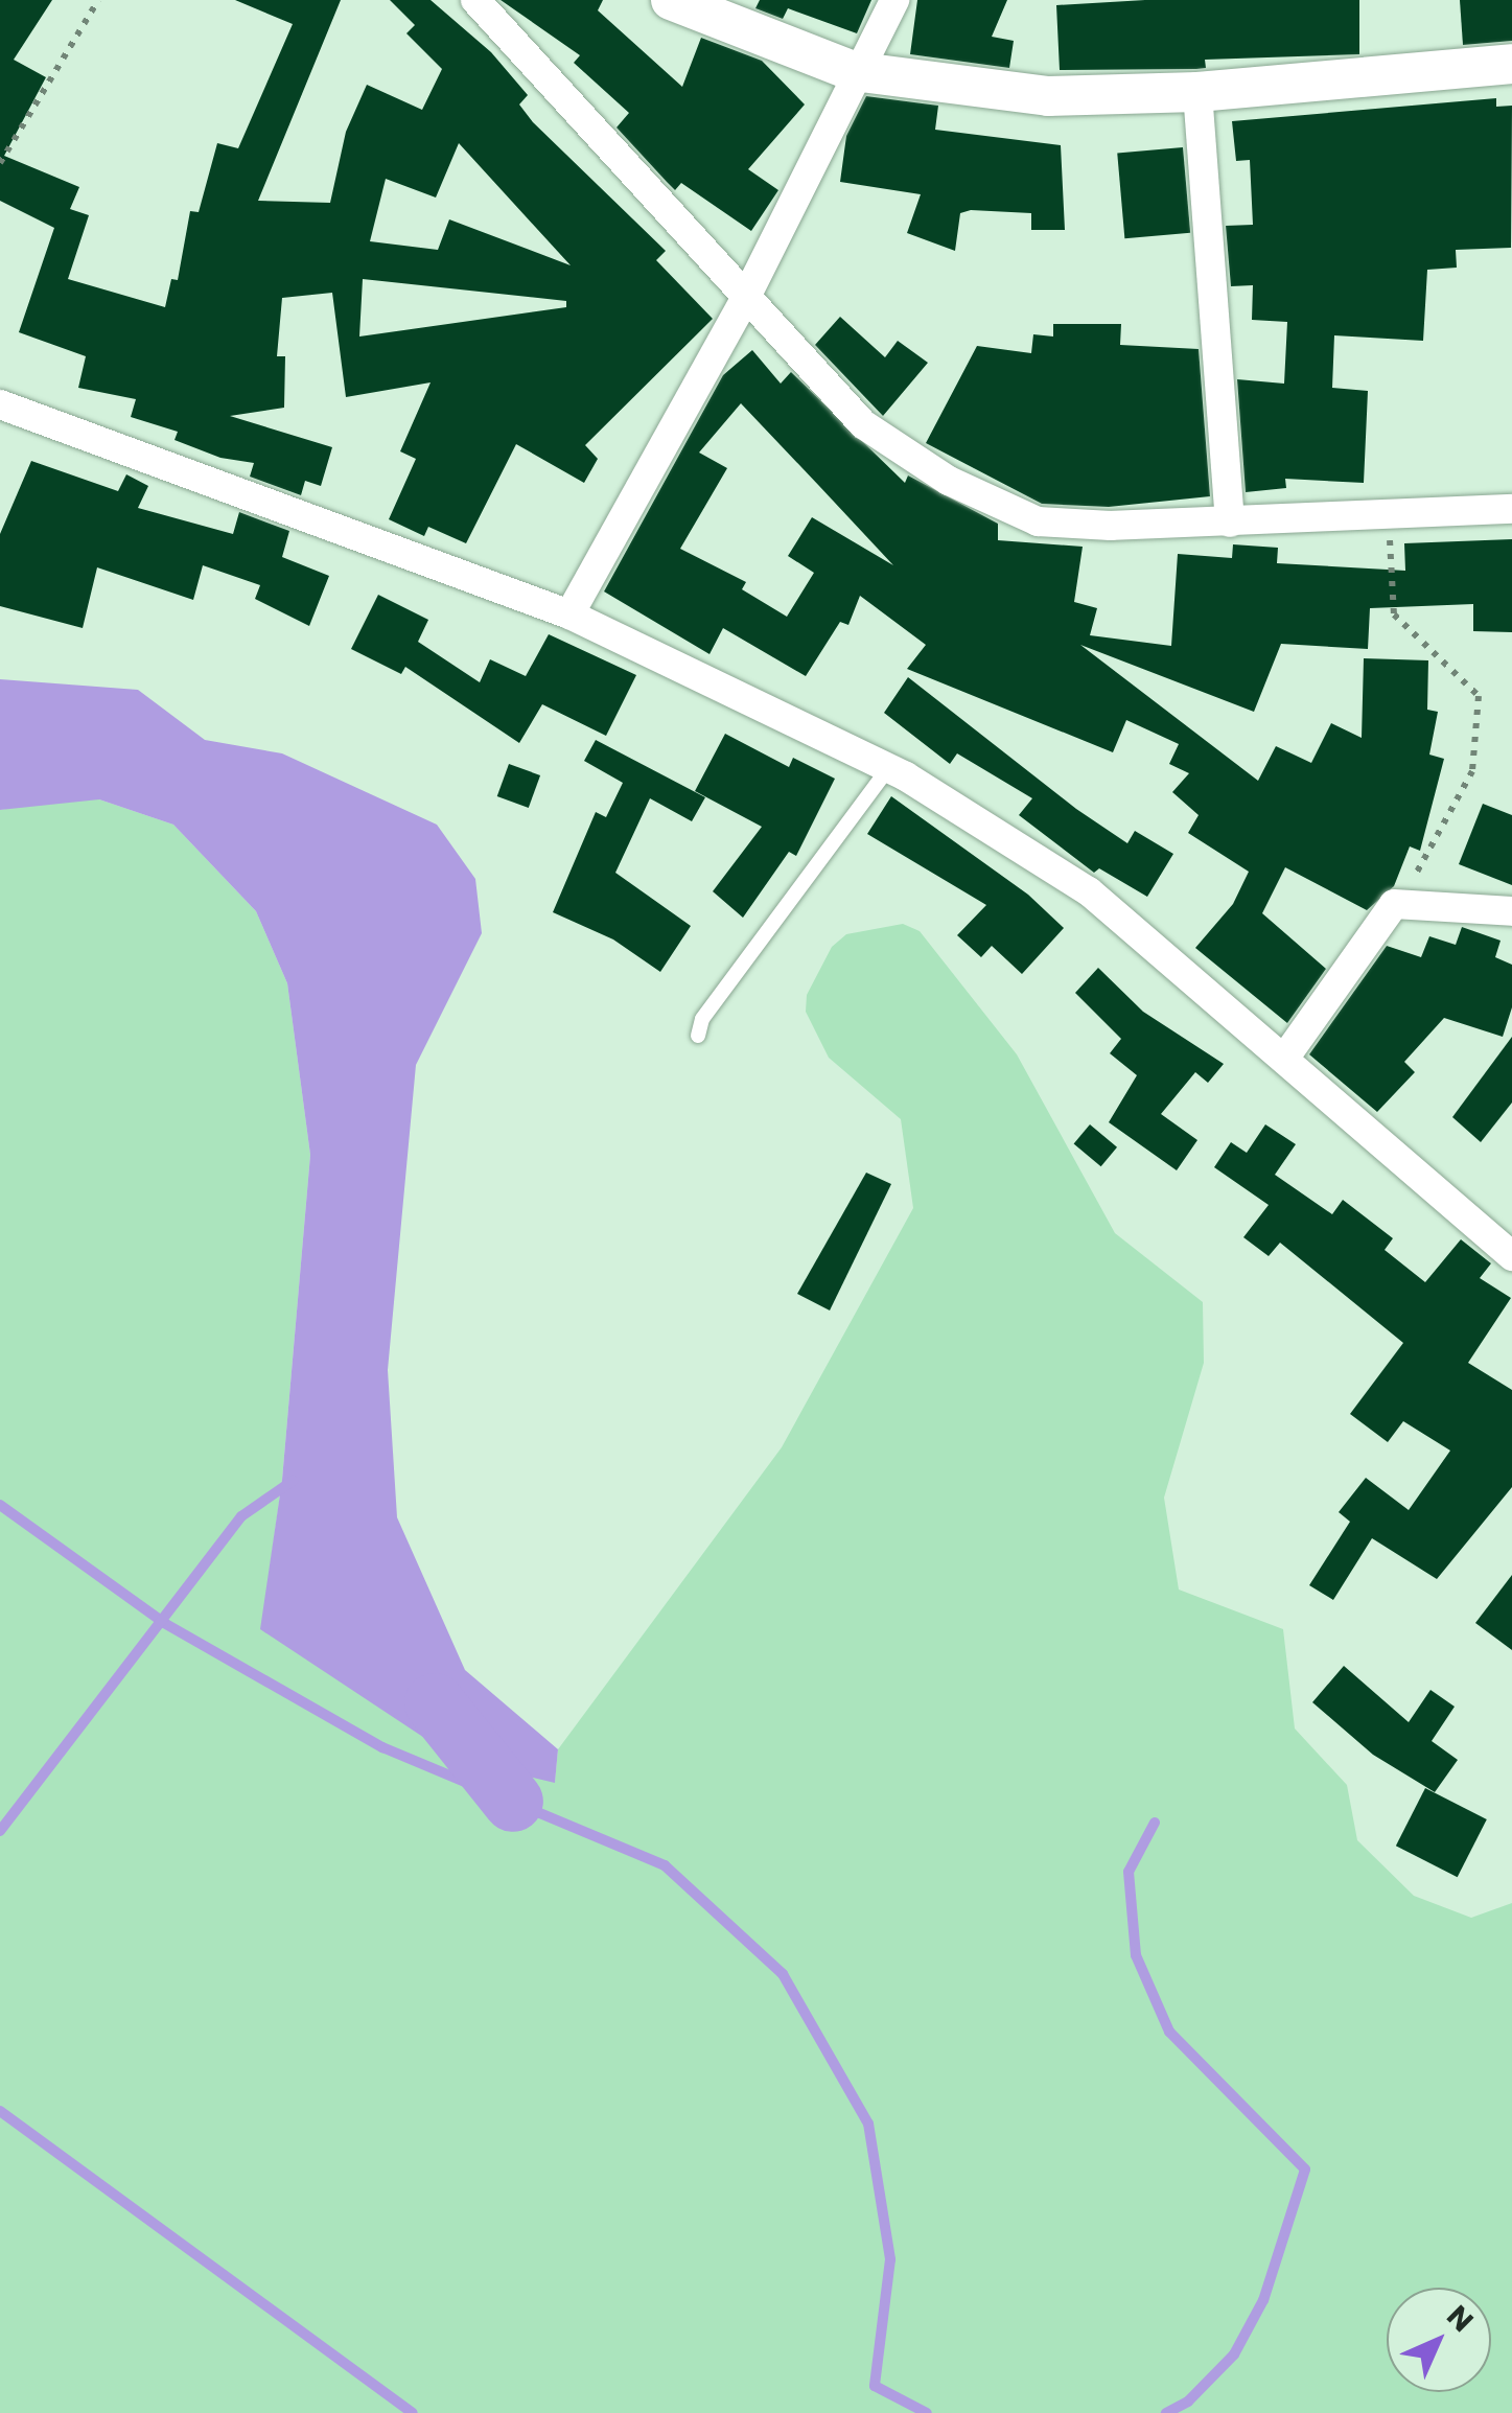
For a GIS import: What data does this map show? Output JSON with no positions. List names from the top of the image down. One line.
{"north":"top right"}
